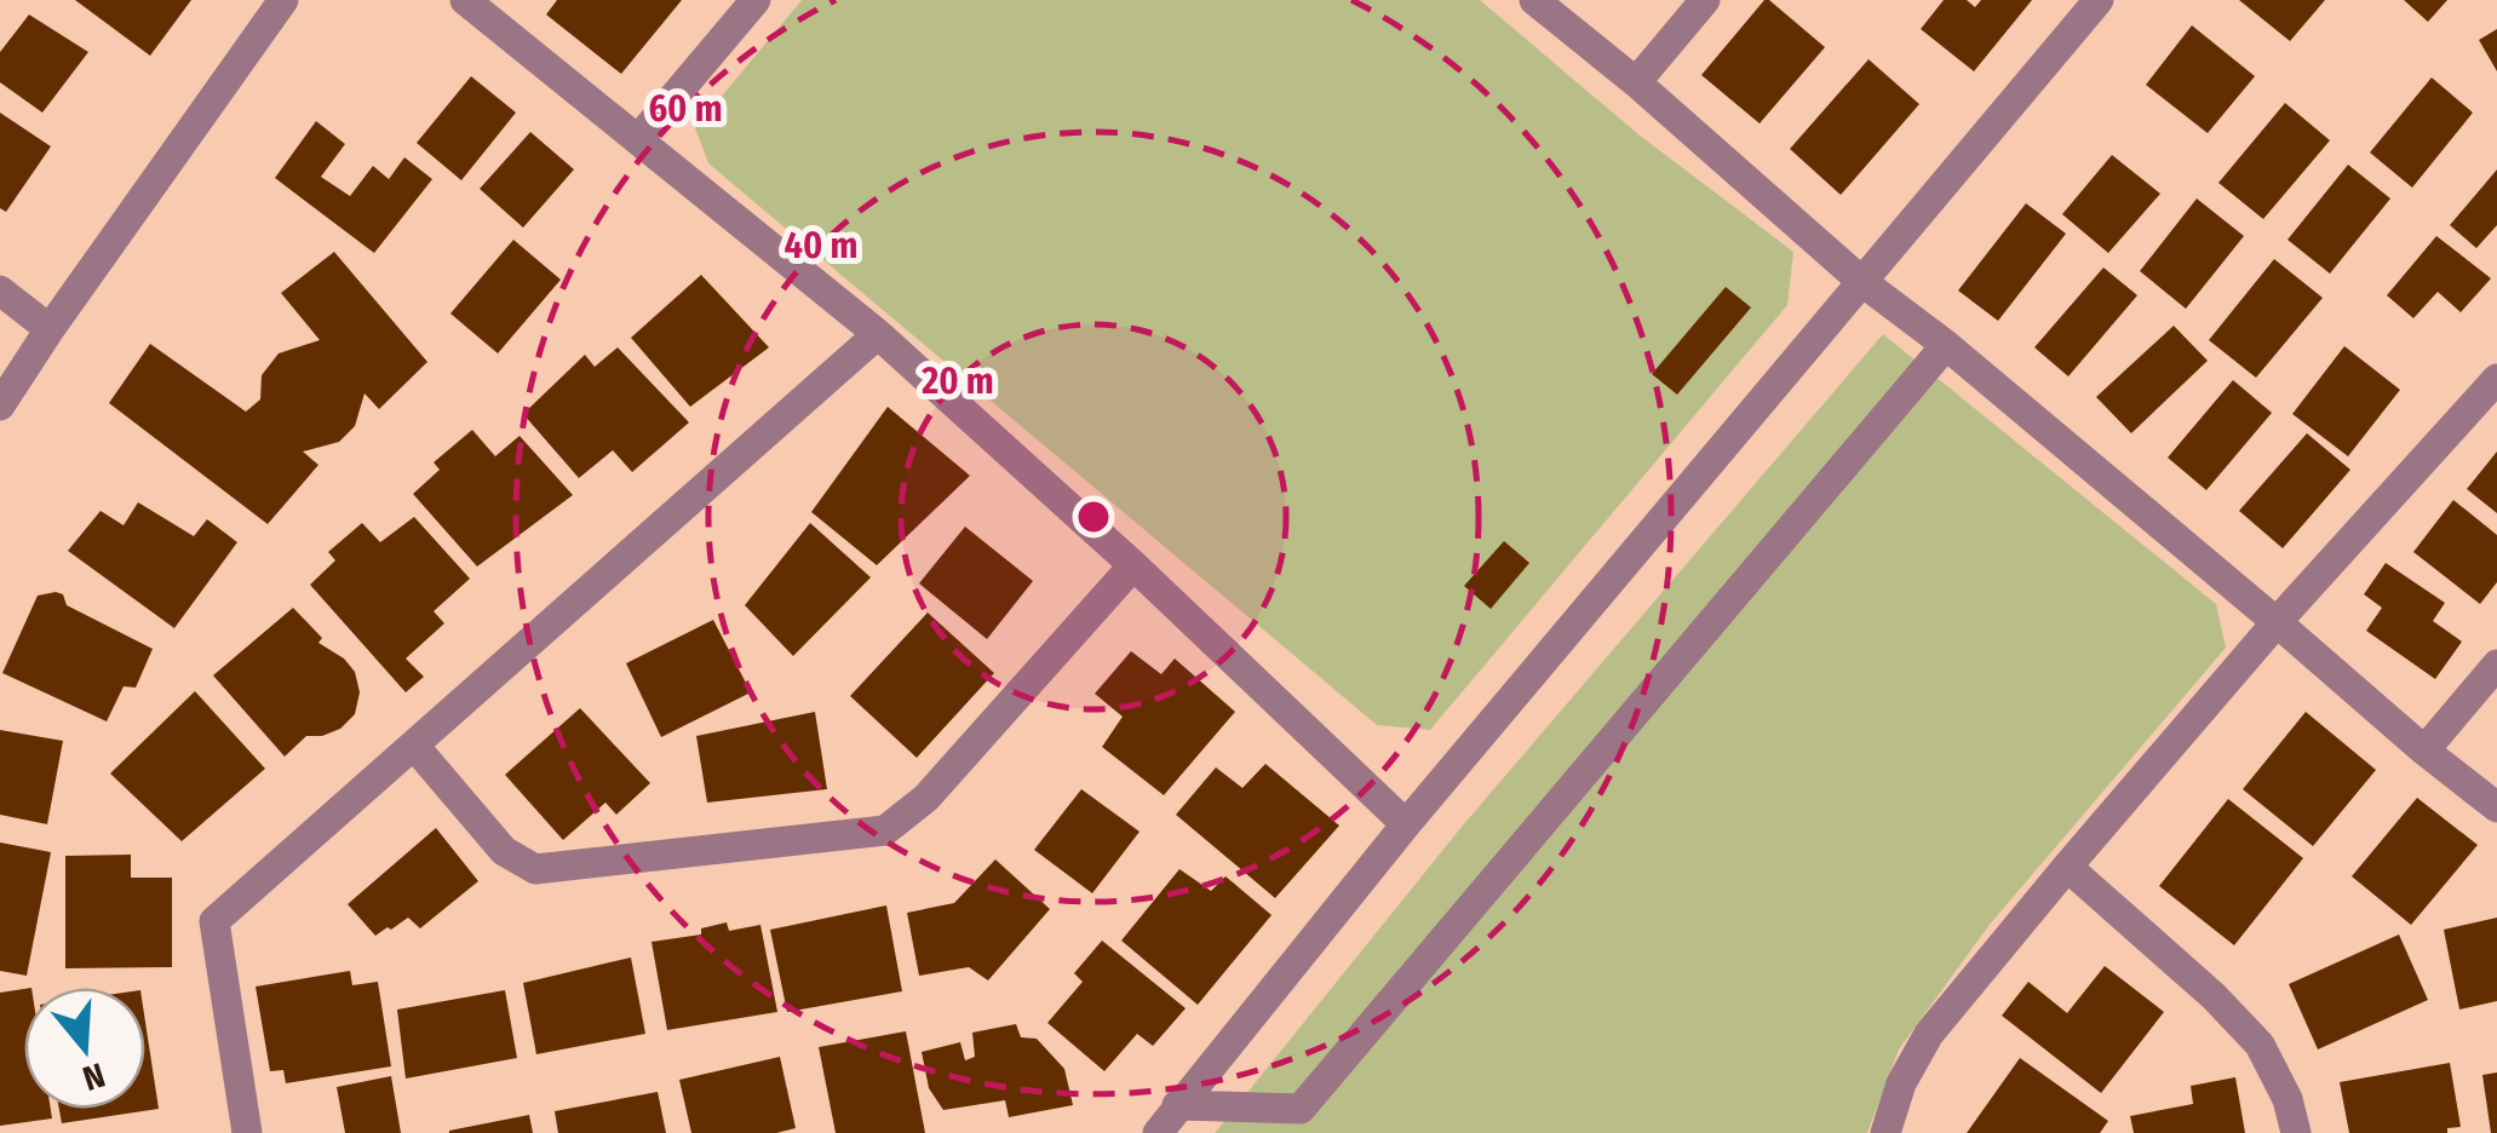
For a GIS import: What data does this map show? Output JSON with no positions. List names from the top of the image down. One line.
{"north":"bottom","rings":["60 m","40 m","20 m"]}
